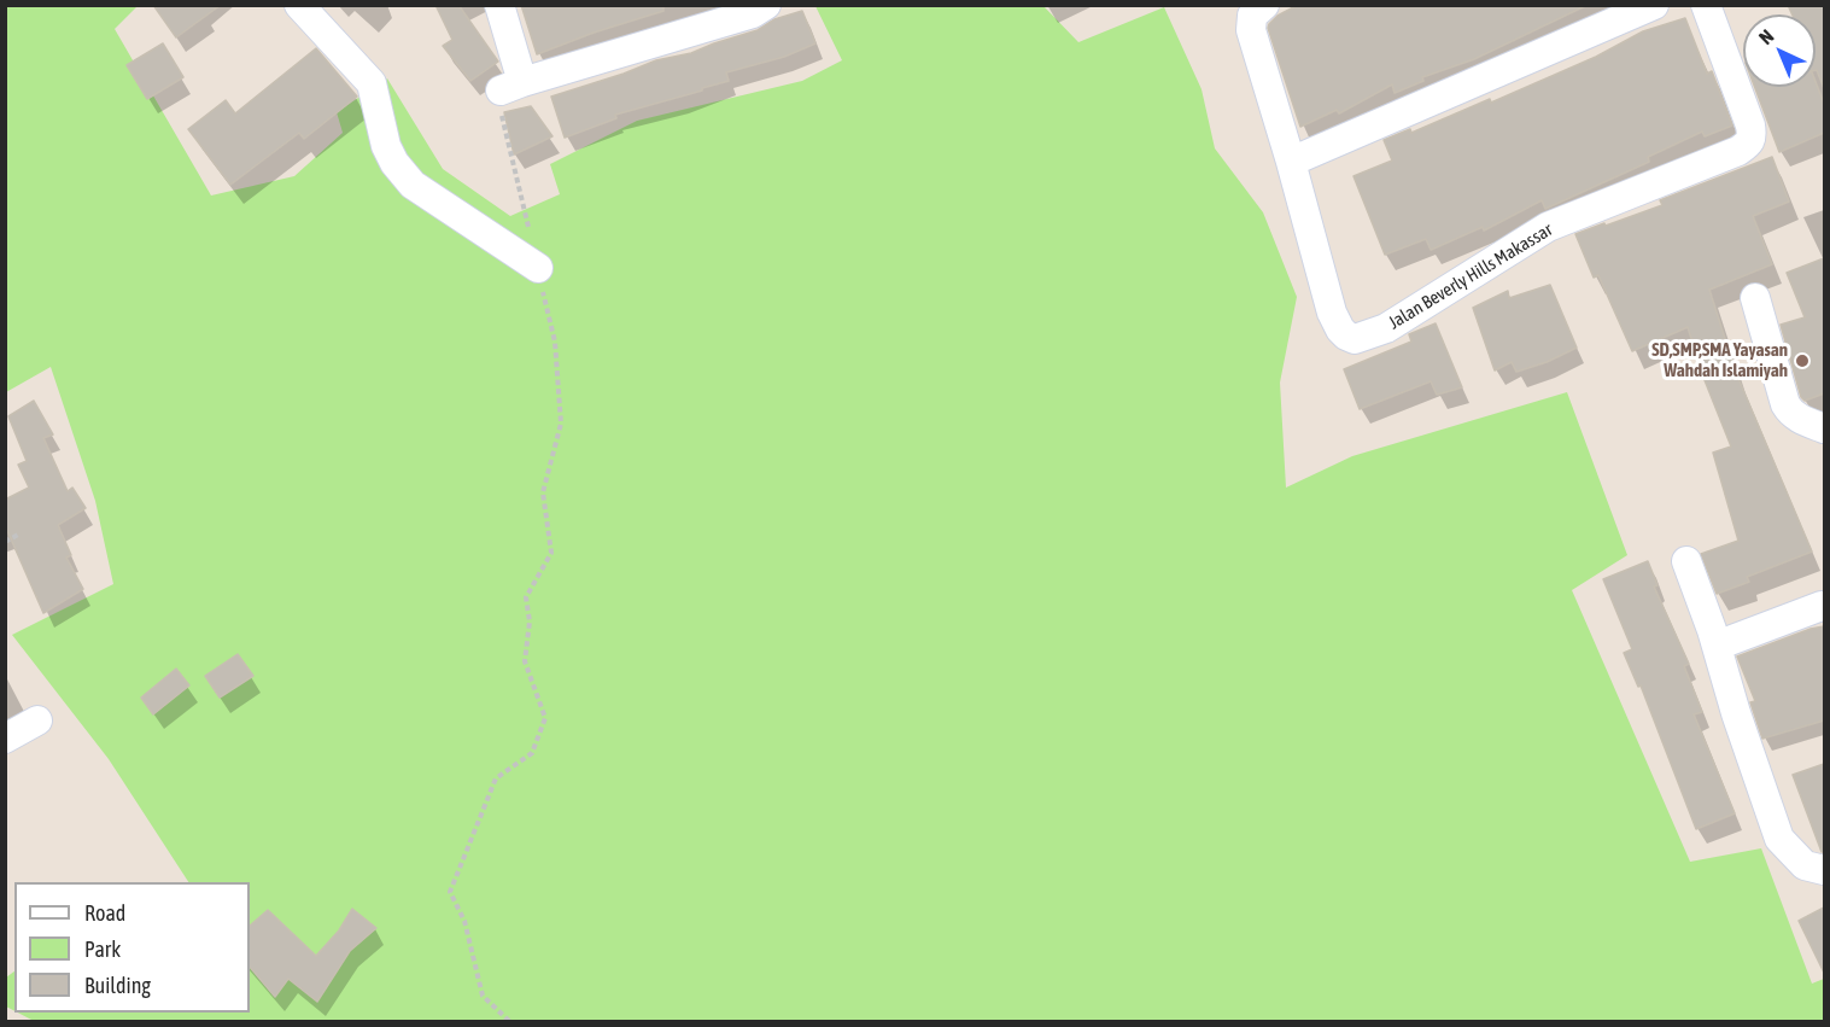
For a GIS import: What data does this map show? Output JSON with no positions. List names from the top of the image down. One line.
{"streets":{"street":["Jalan Beverly Hills Makassar"]},"places":["SD,SMP,SMA Yayasan Wahdah Islamiyah"],"legend":["Road","Park","Building"],"north":"top left"}
